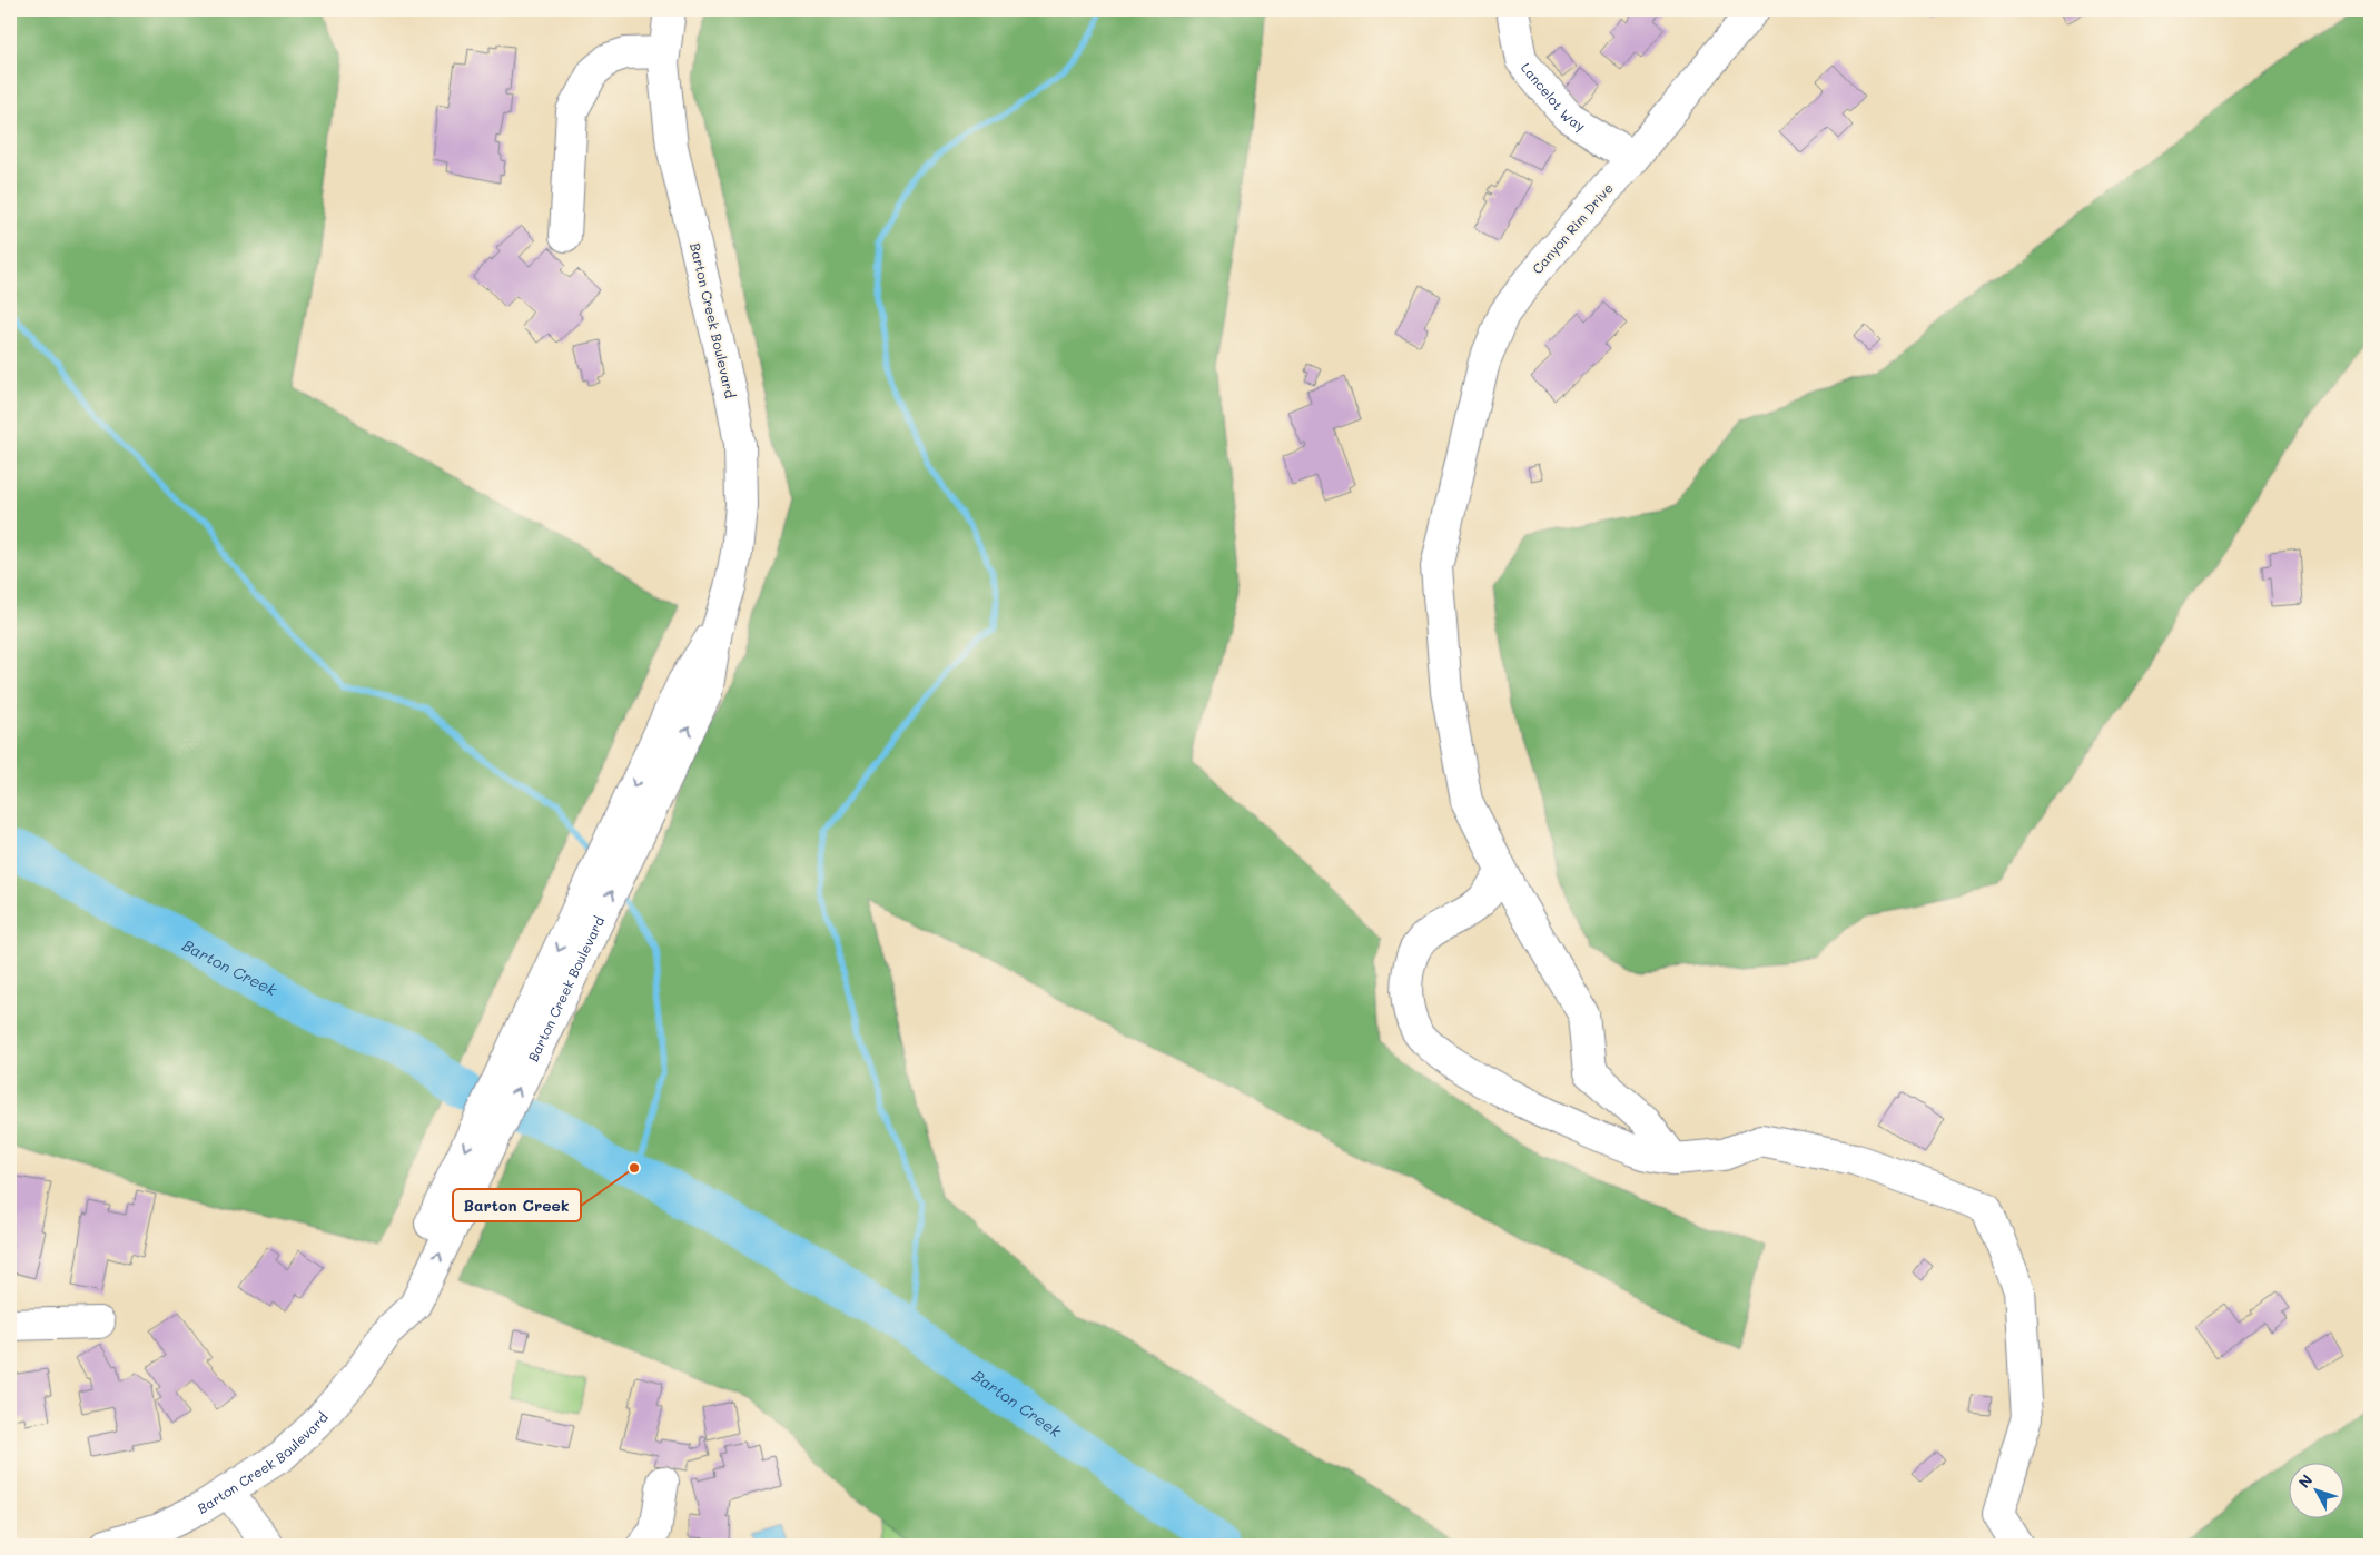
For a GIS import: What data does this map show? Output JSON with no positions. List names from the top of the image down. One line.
{"streets":{"street":["Lancelot Way","Canyon Rim Drive","Barton Creek Boulevard"]},"crossings":[["Lancelot Way","Canyon Rim Drive"]],"water":["Barton Creek"],"places":["Barton Creek"],"north":"top left"}
